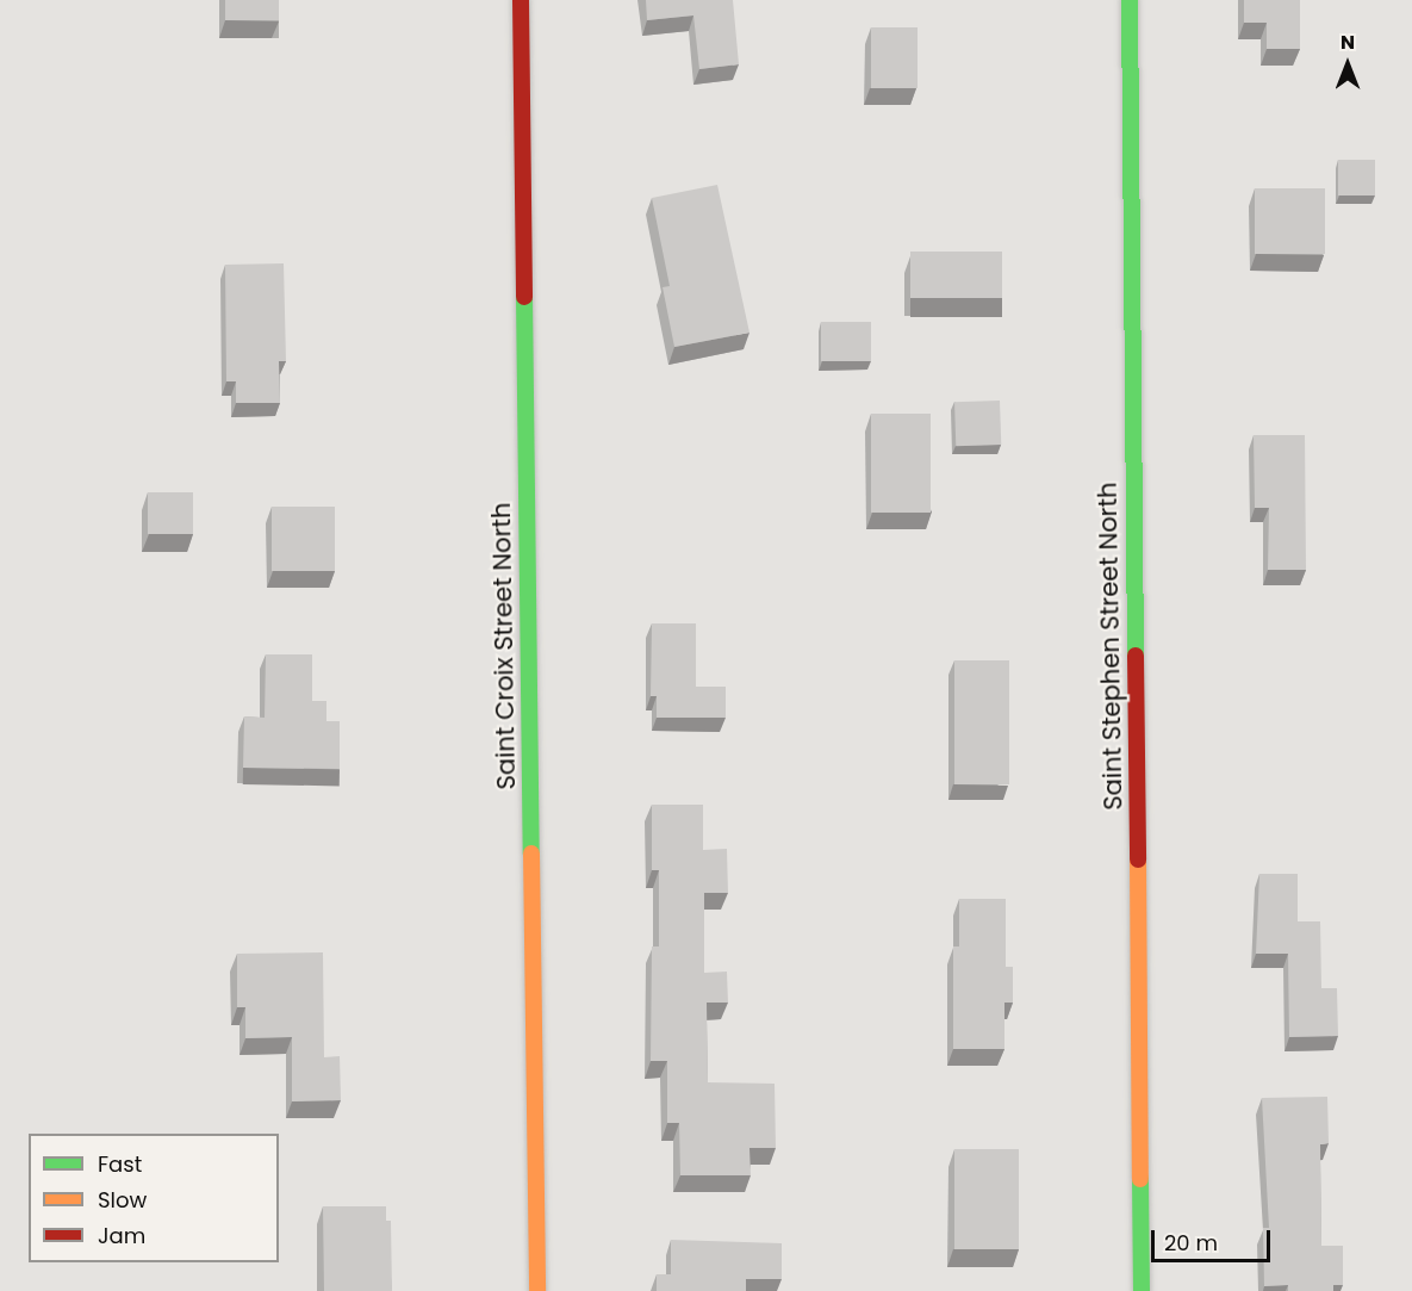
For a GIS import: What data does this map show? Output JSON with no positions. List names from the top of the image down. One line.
{"streets":{"street":["Saint Croix Street North","Saint Stephen Street North"]},"legend":["Fast","Slow","Jam"],"scale_bar":"20 m","north":"top"}
